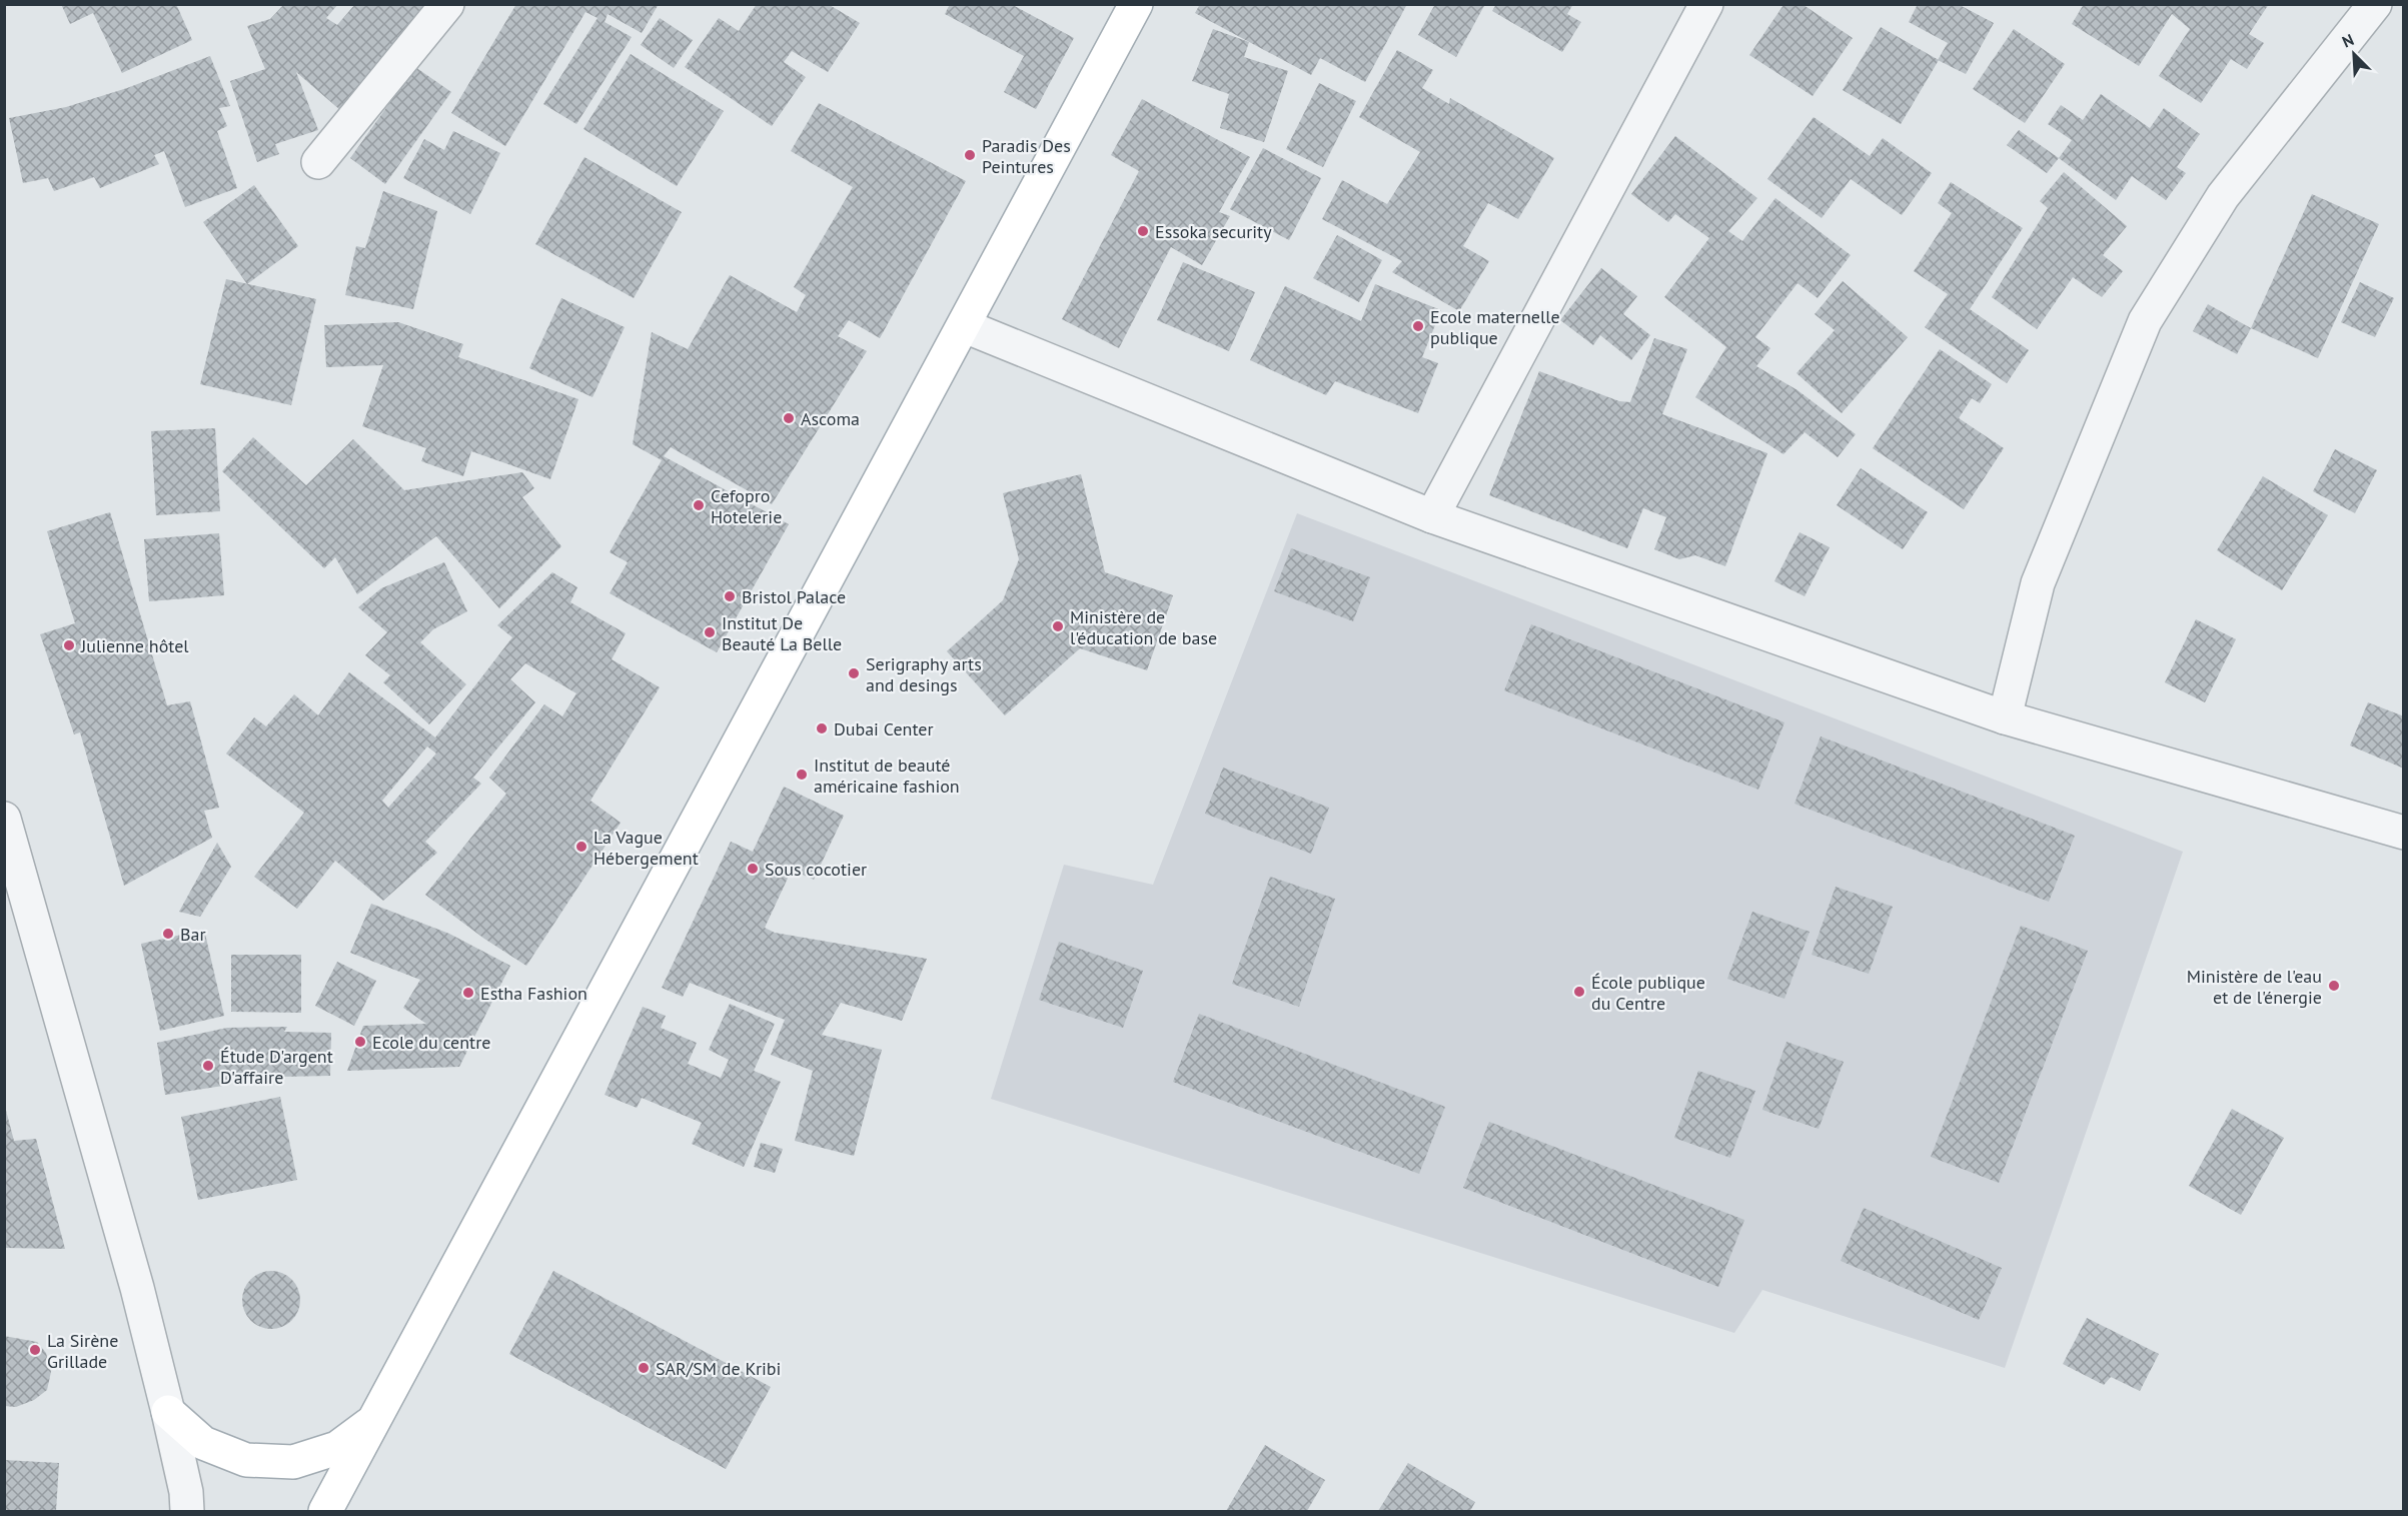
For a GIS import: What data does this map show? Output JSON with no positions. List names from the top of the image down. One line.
{"places":["Paradis Des Peintures","Essoka security","Ecole maternelle publique","Ascoma","Cefopro Hotelerie","Bristol Palace","Ministère de l'éducation de base","Institut De Beauté La Belle","Julienne hôtel","Serigraphy arts and desings","Dubai Center","Institut de beauté américaine fashion","La Vague Hébergement","Sous cocotier","Bar","Ministère de l'eau et de l'énergie","École publique du Centre","Estha Fashion","Ecole du centre","Étude D'argent D'affaire","La Sirène Grillade","SAR/SM de Kribi"],"north":"top left"}
